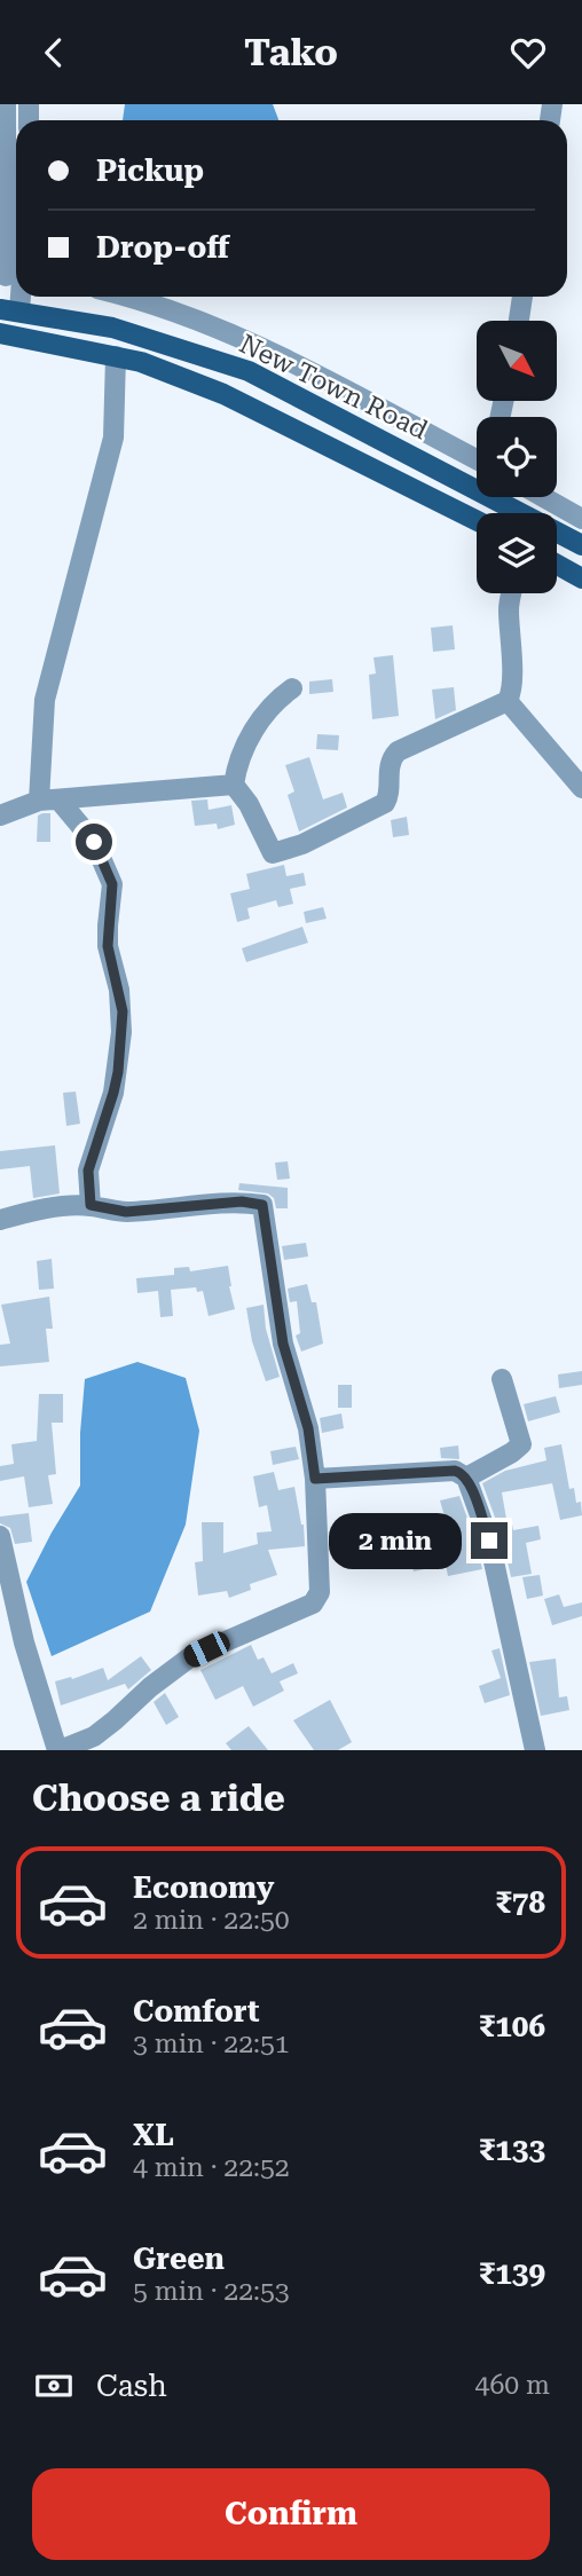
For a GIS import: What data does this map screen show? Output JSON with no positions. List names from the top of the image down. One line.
{"streets":{"main road":["New Town Road"]},"north":"bottom right","page":{"header":"Tako","banner":["Pickup","Drop-off"],"bubble":"2 min","heading":"Choose a ride","list":[{"name":"Economy","note":"2 min · 22:50","value":"₹78"},{"name":"Comfort","note":"3 min · 22:51","value":"₹106"},{"name":"XL","note":"4 min · 22:52","value":"₹133"},{"name":"Green","note":"5 min · 22:53","value":"₹139"}],"pay":["Cash","460 m"],"buttons":"Confirm"}}
